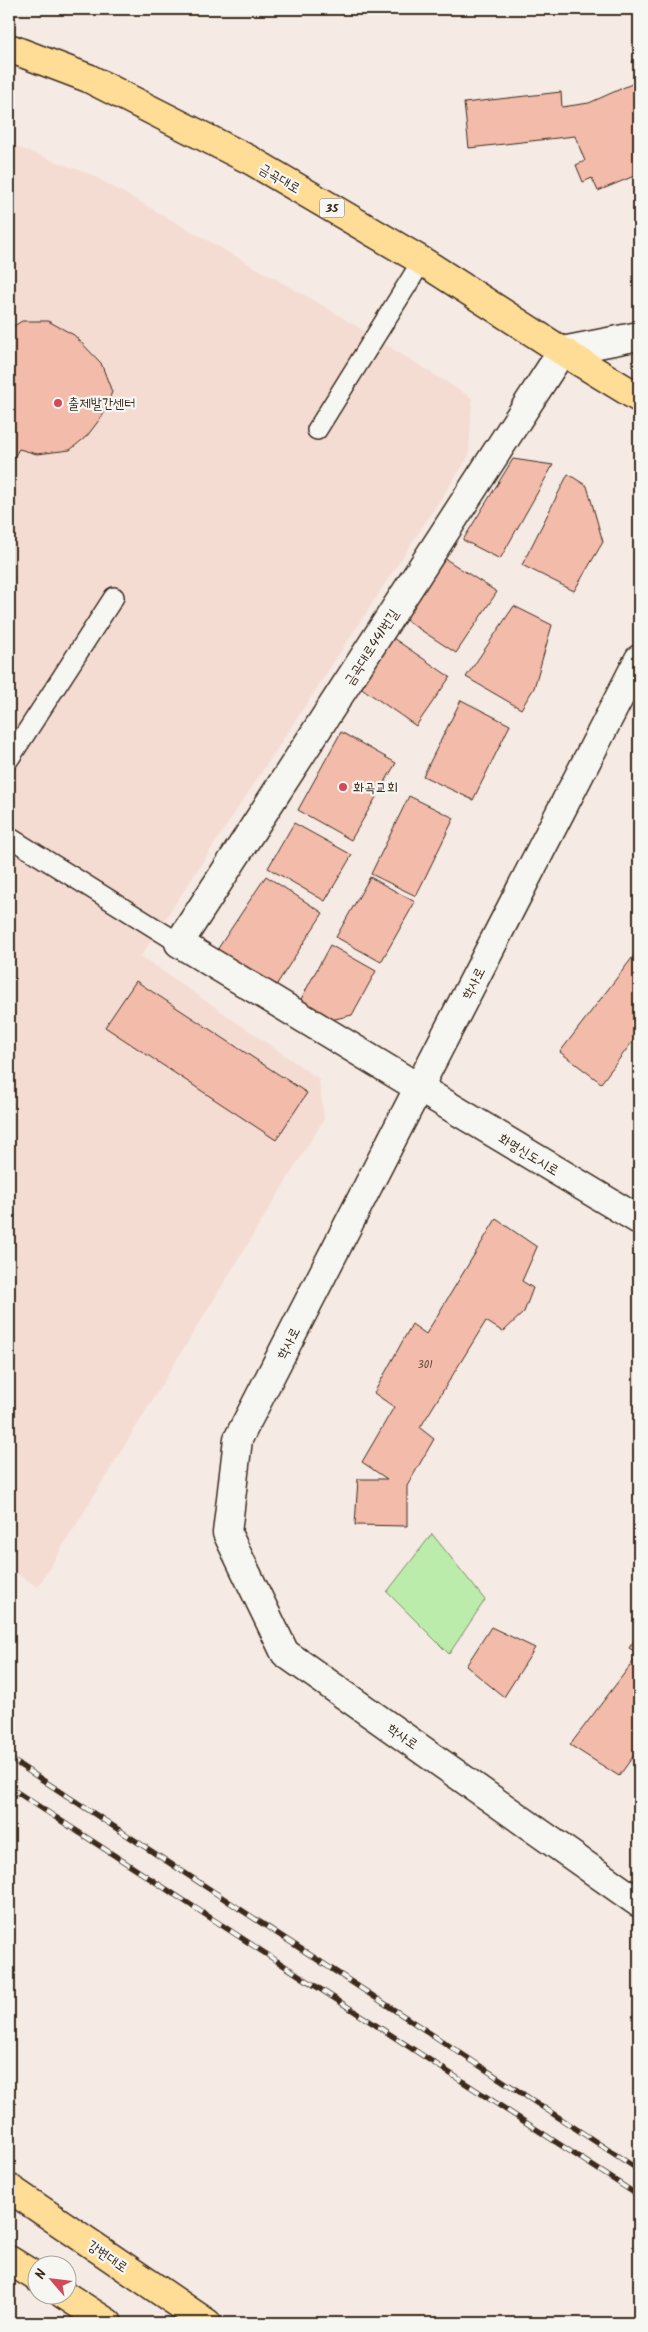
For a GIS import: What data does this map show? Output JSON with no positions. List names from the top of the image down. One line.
{"streets":{"main road":["금곡대로","35","금곡대로441번길","학사로","화명신도시로","강변대로"]},"crossings":[["금곡대로","금곡대로441번길"],["금곡대로441번길","화명신도시로"],["학사로","화명신도시로"]],"places":["출제발간센터","화곡교회"],"house_numbers":["301"],"north":"top left"}
